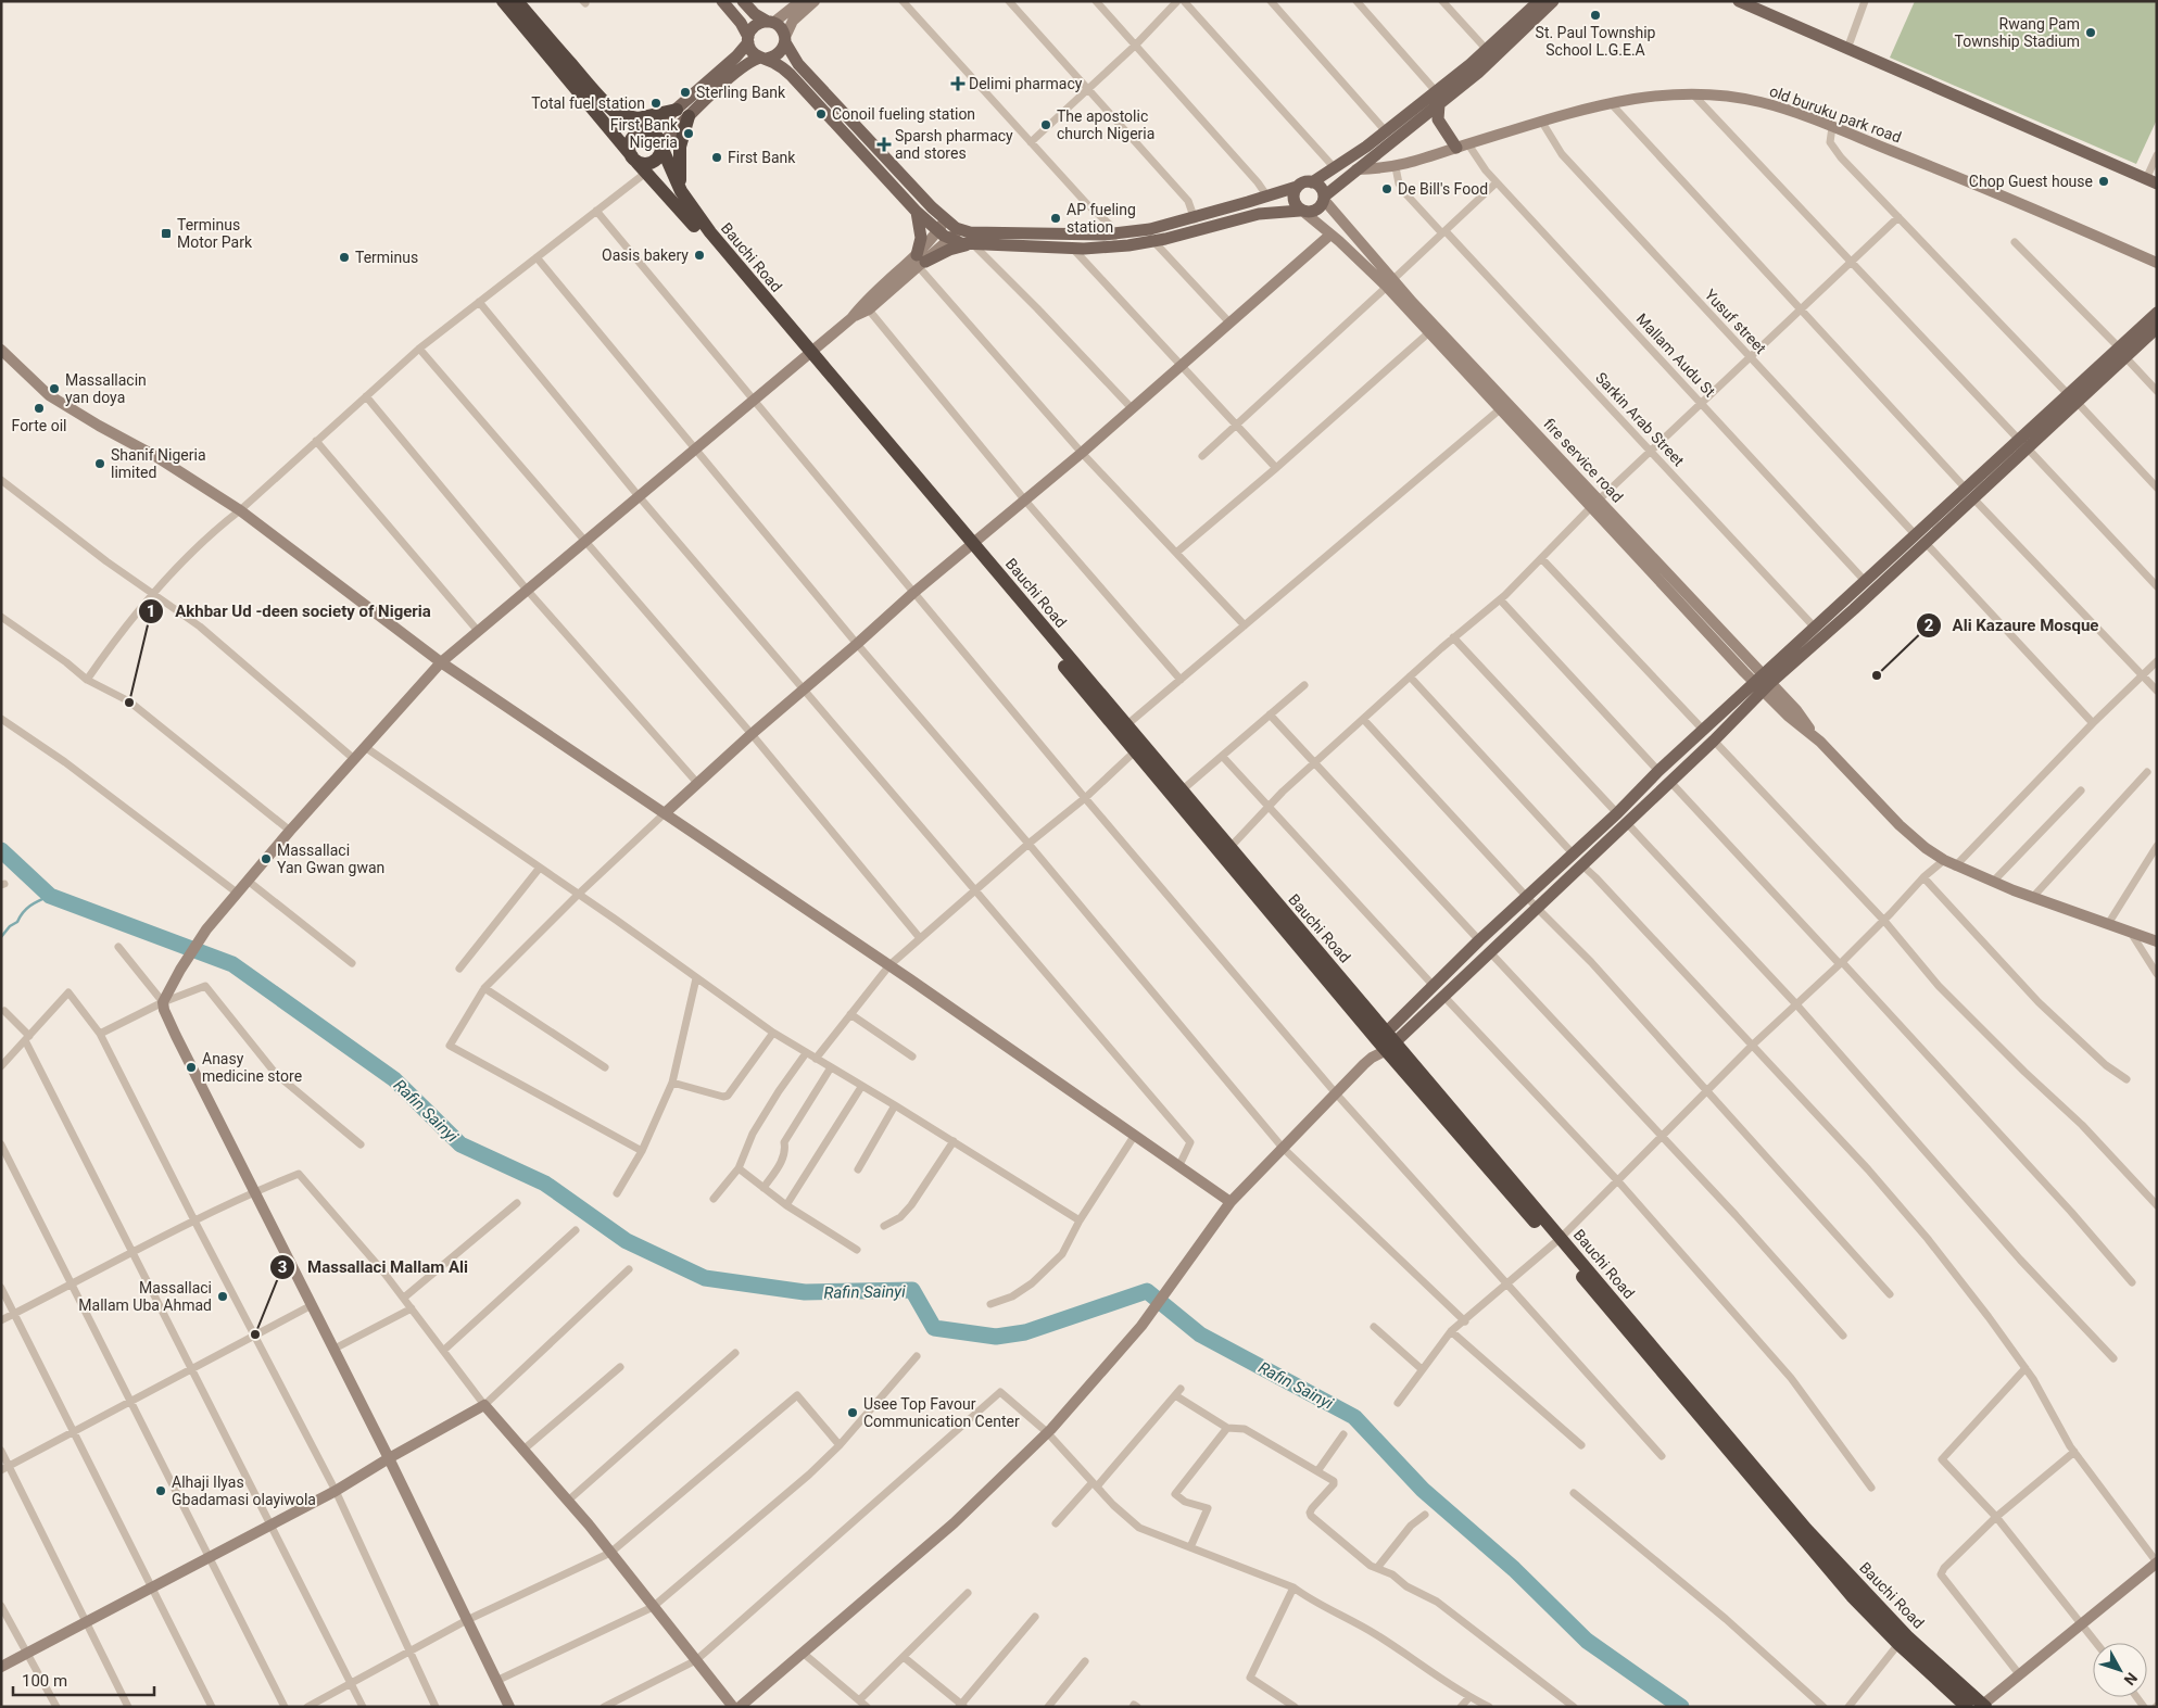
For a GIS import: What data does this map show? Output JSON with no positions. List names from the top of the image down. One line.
{"streets":{"highway":["Bauchi Road"],"street":["old buruku park road","Yusuf street","Mallam Audu St","Sarkin Arab Street","fire service road"]},"crossings":[["old buruku park road","Yusuf street"],["old buruku park road","Mallam Audu St"],["old buruku park road","Sarkin Arab Street"]],"water":["Rafin Sainyi"],"places":{"other":["St. Paul Township School L.G.E.A","Rwang Pam Township Stadium","Sterling Bank","Total fuel station","Conoil fueling station","The apostolic church Nigeria","First Bank Nigeria","First Bank","Chop Guest house","De Bill's Food","AP fueling station","Oasis bakery","Terminus","Massallacin yan doya","Forte oil","Shanif Nigeria limited","Ali Kazaure Mosque","Akhbar Ud -deen society of Nigeria","Massallaci Yan Gwan gwan","Anasy medicine store","Massallaci Mallam Uba Ahmad","Massallaci Mallam Ali","Usee Top Favour Communication Center","Alhaji Ilyas Gbadamasi olayiwola"],"health":["Delimi pharmacy","Sparsh pharmacy and stores"],"transit":["Terminus Motor Park"]},"scale_bar":"100 m","north":"bottom right"}
